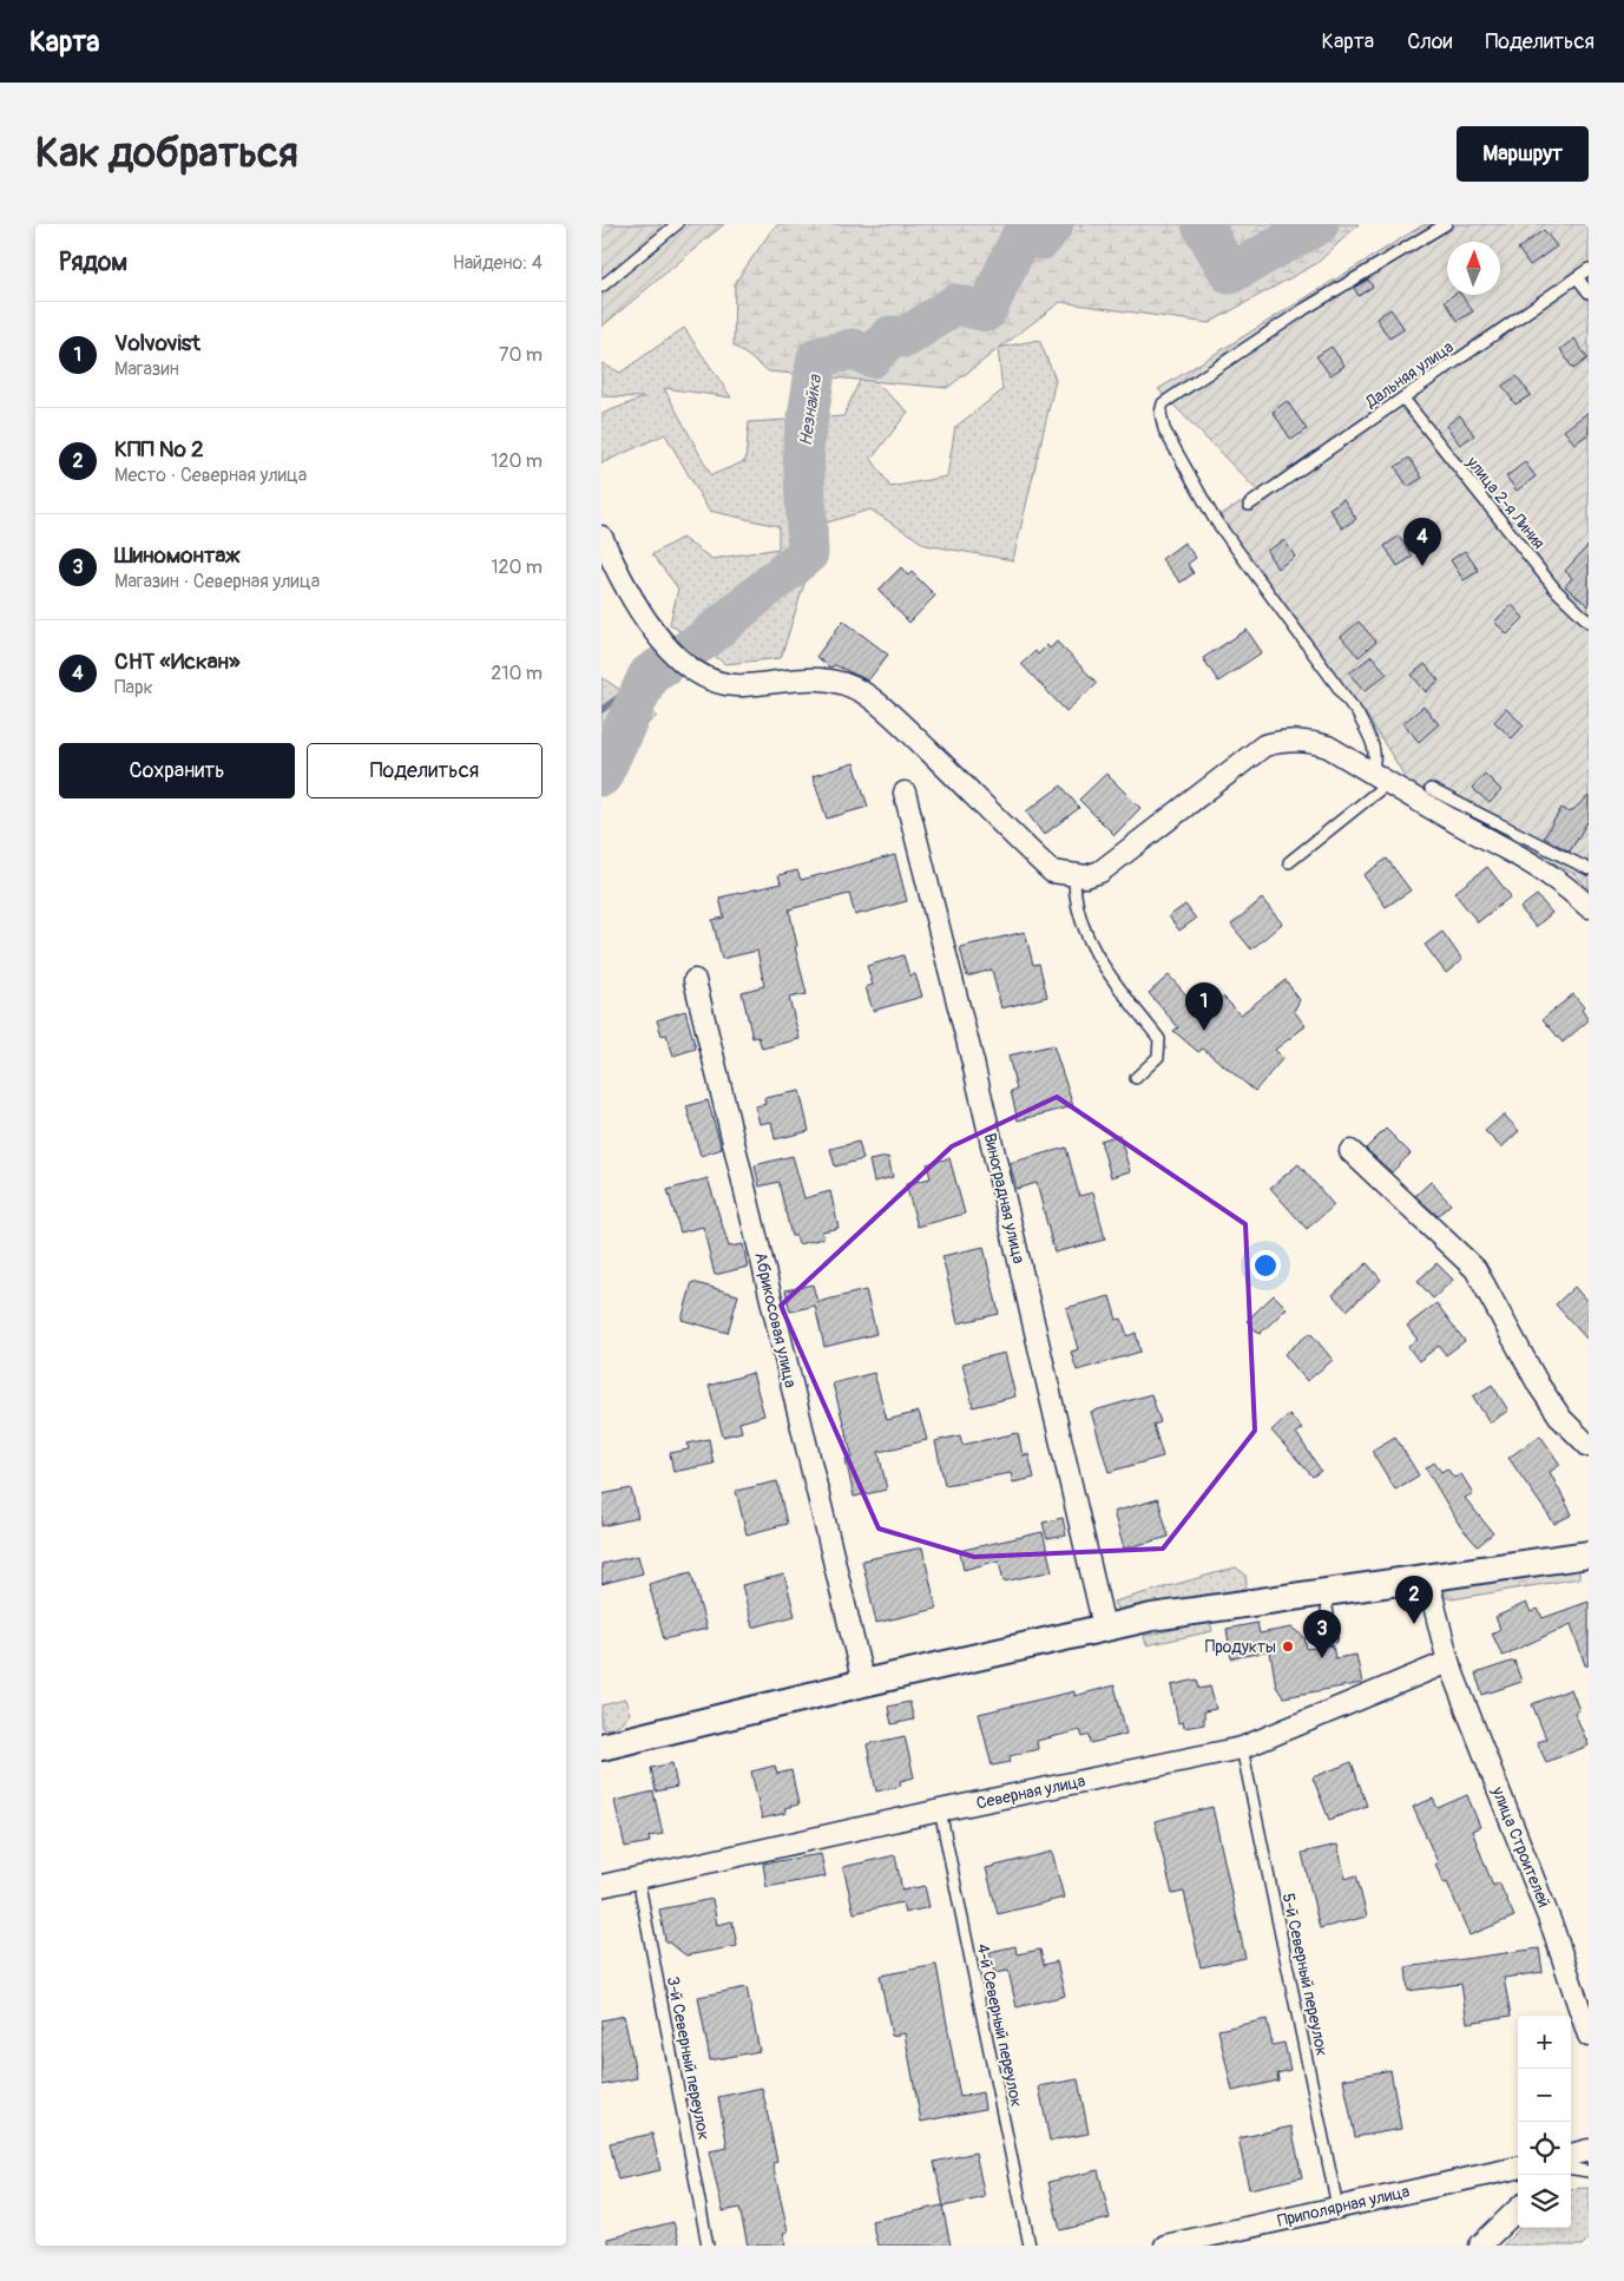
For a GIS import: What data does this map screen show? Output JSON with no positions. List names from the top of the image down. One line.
{"streets":{"street":["Виноградная улица","Абрикосовая улица","Северная улица","улица Строителей","Приполярная улица"],"lane":["Дальняя улица","улица 2-я Линия","5-й Северный переулок","4-й Северный переулок","3-й Северный переулок"]},"crossings":[["Дальняя улица","улица 2-я Линия"],["Северная улица","улица Строителей"],["Северная улица","5-й Северный переулок"],["Северная улица","4-й Северный переулок"],["Северная улица","3-й Северный переулок"],["5-й Северный переулок","Приполярная улица"]],"water":["Незнайка"],"places":["Продукты"],"north":"top","page":{"header":"Карта","nav":["Карта","Слои","Поделиться"],"buttons":["Маршрут",["Сохранить","Поделиться"]],"title":"Как добраться","heading":["Рядом","Найдено: 4"],"list":[{"mark":"1","name":"Volvovist","note":"Магазин","value":"70 m"},{"mark":"2","name":"КПП № 2","note":"Место · Северная улица","value":"120 m"},{"mark":"3","name":"Шиномонтаж","note":"Магазин · Северная улица","value":"120 m"},{"mark":"4","name":"СНТ «Искан»","note":"Парк","value":"210 m"}],"pins":["4","1","2","3"],"map_buttons":["+","−"]}}
